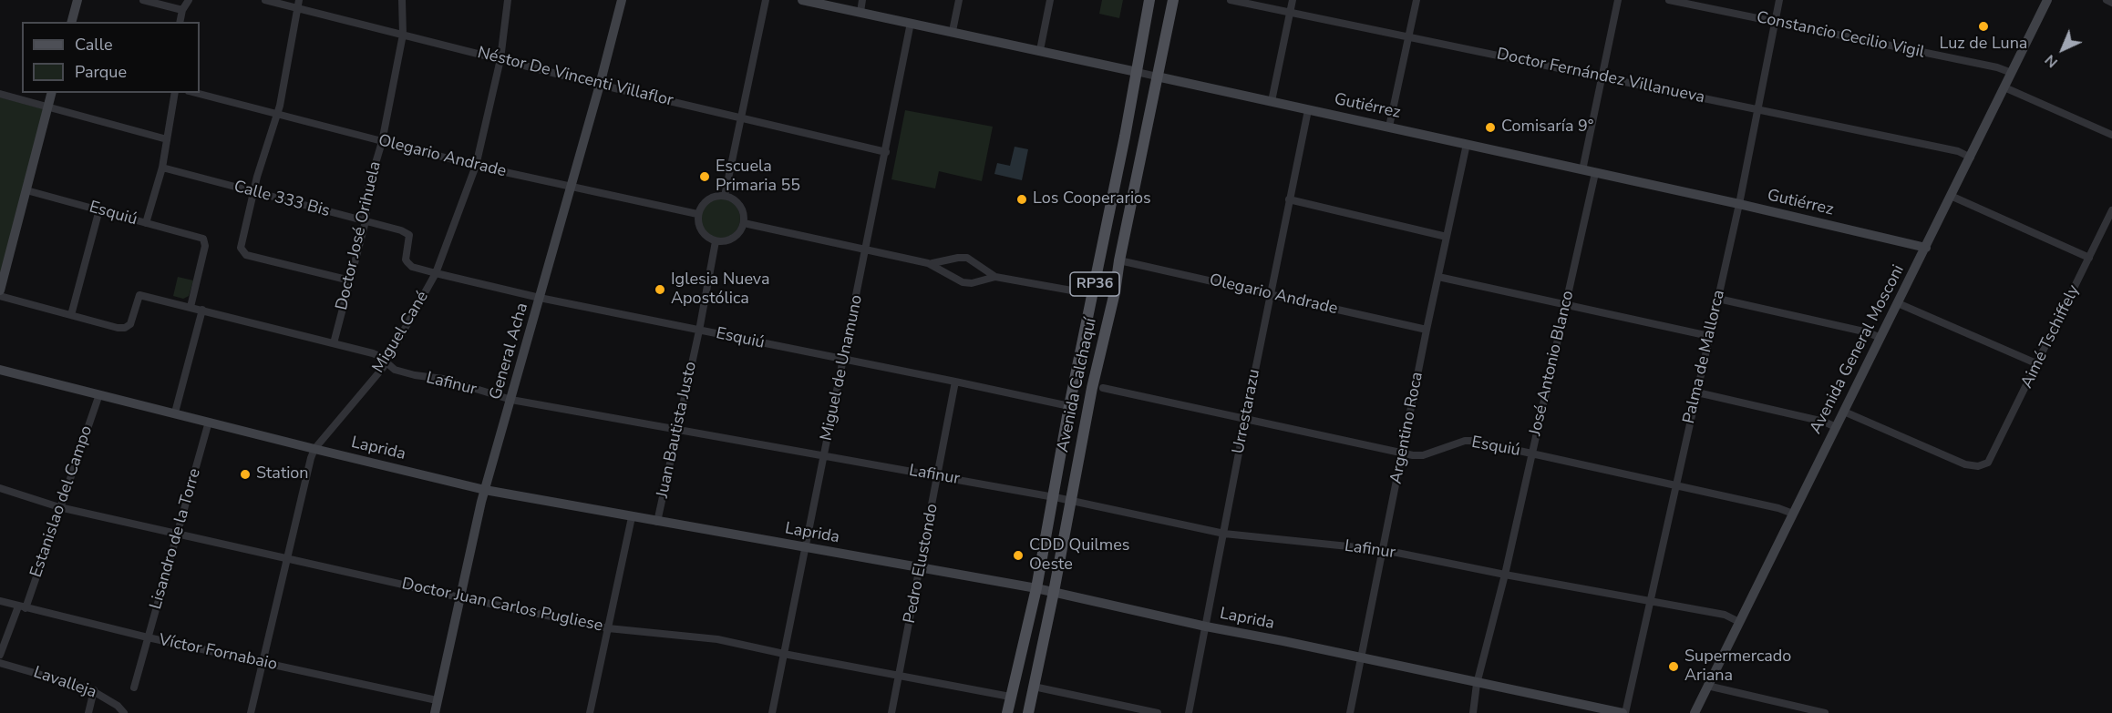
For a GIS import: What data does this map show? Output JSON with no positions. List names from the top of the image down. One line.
{"streets":{"main road":["RP36","Avenida Calchaquí"],"street":["Constancio Cecilio Vigil","Doctor Fernández Villanueva","Néstor De Vincenti Villaflor","Gutiérrez","Olegario Andrade","Calle 333 Bis","Esquiú","Doctor José Orihuela","Miguel Cané","Aimé Tschiffely","Avenida General Mosconi","General Acha","Palma de Mallorca","José Antonio Blanco","Miguel de Unamuno","Lafinur","Urrestarazu","Argentino Roca","Juan Bautista Justo","Laprida","Estanislao del Campo","Lisandro de la Torre","Pedro Elustondo","Doctor Juan Carlos Pugliese","Víctor Fornabaio","Lavalleja"]},"crossings":[["Constancio Cecilio Vigil","Avenida General Mosconi"],["Constancio Cecilio Vigil","Palma de Mallorca"],["Doctor Fernández Villanueva","Avenida General Mosconi"],["Doctor Fernández Villanueva","Palma de Mallorca"],["Néstor De Vincenti Villaflor","Doctor José Orihuela"],["Néstor De Vincenti Villaflor","Miguel Cané"],["Néstor De Vincenti Villaflor","General Acha"],["Néstor De Vincenti Villaflor","Miguel de Unamuno"],["Gutiérrez","Avenida General Mosconi"],["Gutiérrez","Palma de Mallorca"],["Gutiérrez","José Antonio Blanco"],["Gutiérrez","Miguel de Unamuno"],["Gutiérrez","Avenida Calchaquí"],["Gutiérrez","Urrestarazu"],["Gutiérrez","Argentino Roca"],["Olegario Andrade","Doctor José Orihuela"],["Olegario Andrade","Miguel Cané"],["Olegario Andrade","General Acha"],["Olegario Andrade","Avenida Calchaquí"],["Olegario Andrade","Urrestarazu"],["Olegario Andrade","Argentino Roca"],["Olegario Andrade","Juan Bautista Justo"],["Calle 333 Bis","Esquiú"],["Calle 333 Bis","Doctor José Orihuela"],["Esquiú","Miguel Cané"],["Esquiú","Avenida General Mosconi"],["Esquiú","General Acha"],["Esquiú","Palma de Mallorca"],["Esquiú","José Antonio Blanco"],["Esquiú","Miguel de Unamuno"],["Esquiú","Lafinur"],["Esquiú","Avenida Calchaquí"],["Esquiú","Urrestarazu"],["Esquiú","Argentino Roca"],["Esquiú","Juan Bautista Justo"],["Esquiú","Pedro Elustondo"],["Doctor José Orihuela","Lafinur"],["Miguel Cané","Lafinur"],["Miguel Cané","Laprida"],["Miguel Cané","Doctor Juan Carlos Pugliese"],["Miguel Cané","Víctor Fornabaio"],["Aimé Tschiffely","Avenida General Mosconi"],["Avenida General Mosconi","Lafinur"],["General Acha","Lafinur"],["General Acha","Laprida"],["General Acha","Doctor Juan Carlos Pugliese"],["General Acha","Víctor Fornabaio"],["Palma de Mallorca","Lafinur"],["Palma de Mallorca","Laprida"],["José Antonio Blanco","Lafinur"],["José Antonio Blanco","Laprida"],["Miguel de Unamuno","Lafinur"],["Miguel de Unamuno","Laprida"],["Miguel de Unamuno","Doctor Juan Carlos Pugliese"],["Lafinur","Avenida Calchaquí"],["Lafinur","Urrestarazu"],["Lafinur","Argentino Roca"],["Lafinur","Juan Bautista Justo"],["Lafinur","Pedro Elustondo"],["Avenida Calchaquí","Laprida"],["Avenida Calchaquí","Doctor Juan Carlos Pugliese"],["Urrestarazu","Laprida"],["Argentino Roca","Laprida"],["Juan Bautista Justo","Laprida"],["Laprida","Estanislao del Campo"],["Laprida","Lisandro de la Torre"],["Laprida","Pedro Elustondo"],["Estanislao del Campo","Doctor Juan Carlos Pugliese"],["Estanislao del Campo","Víctor Fornabaio"],["Lisandro de la Torre","Doctor Juan Carlos Pugliese"],["Lisandro de la Torre","Víctor Fornabaio"],["Pedro Elustondo","Doctor Juan Carlos Pugliese"]],"places":["Luz de Luna","Comisaría 9°","Escuela Primaria 55","Los Cooperarios","Iglesia Nueva Apostólica","Station","CDD Quilmes Oeste","Supermercado Ariana"],"legend":["Calle","Parque"],"north":"bottom left"}
